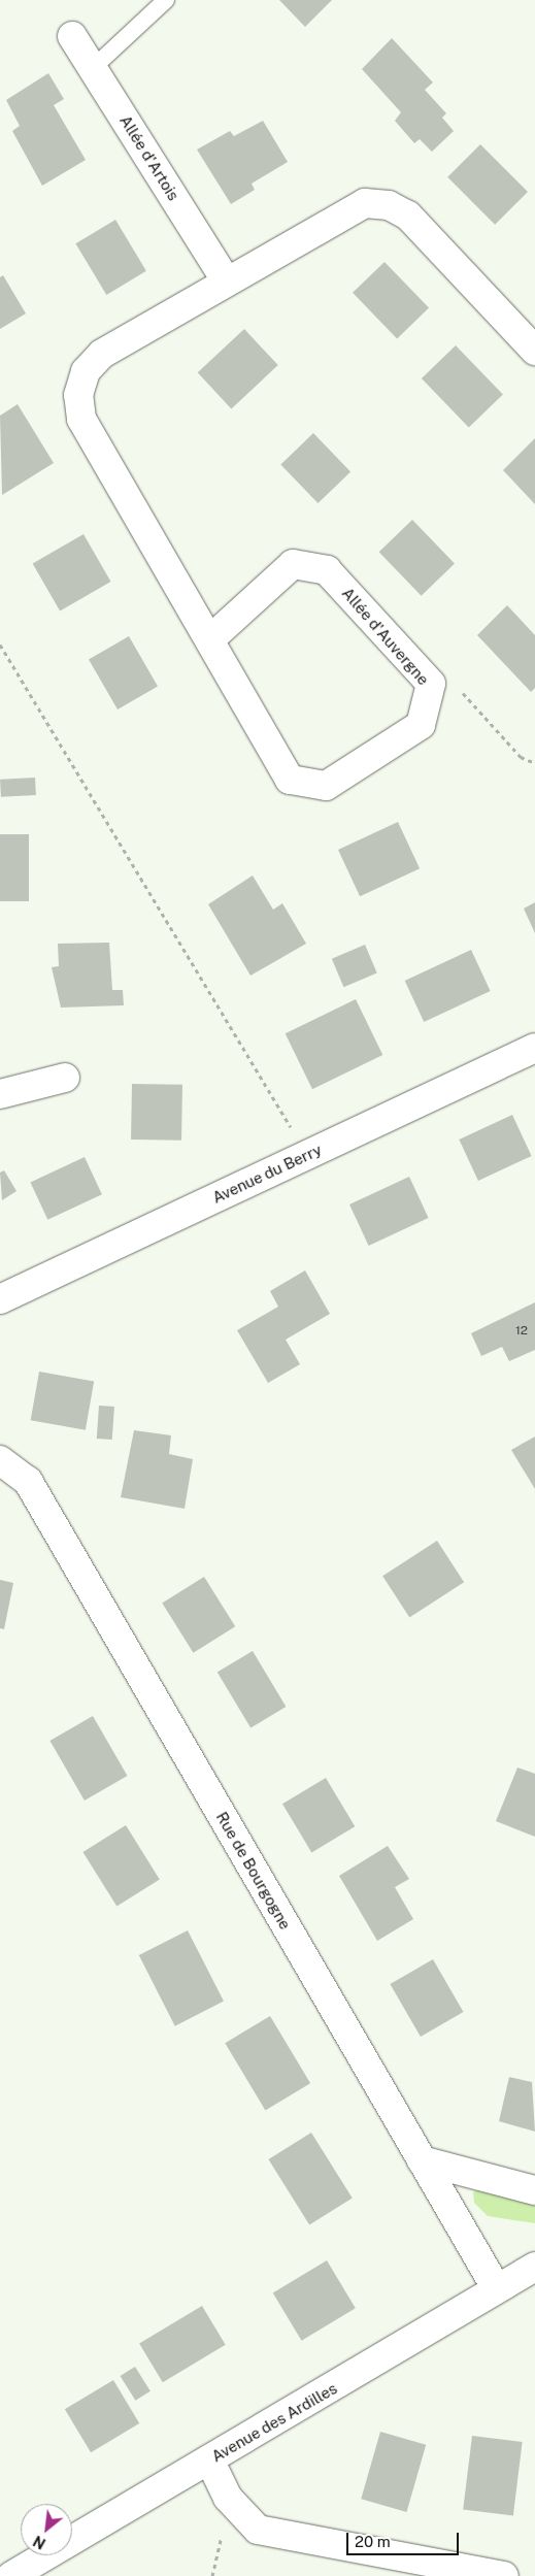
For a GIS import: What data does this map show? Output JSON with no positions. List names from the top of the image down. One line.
{"streets":{"street":["Allée d'Artois","Allée d'Auvergne","Avenue du Berry","Rue de Bourgogne","Avenue des Ardilles"]},"crossings":[["Allée d'Artois","Allée d'Auvergne"],["Rue de Bourgogne","Avenue des Ardilles"]],"house_numbers":["12"],"scale_bar":"20 m","north":"bottom left"}
